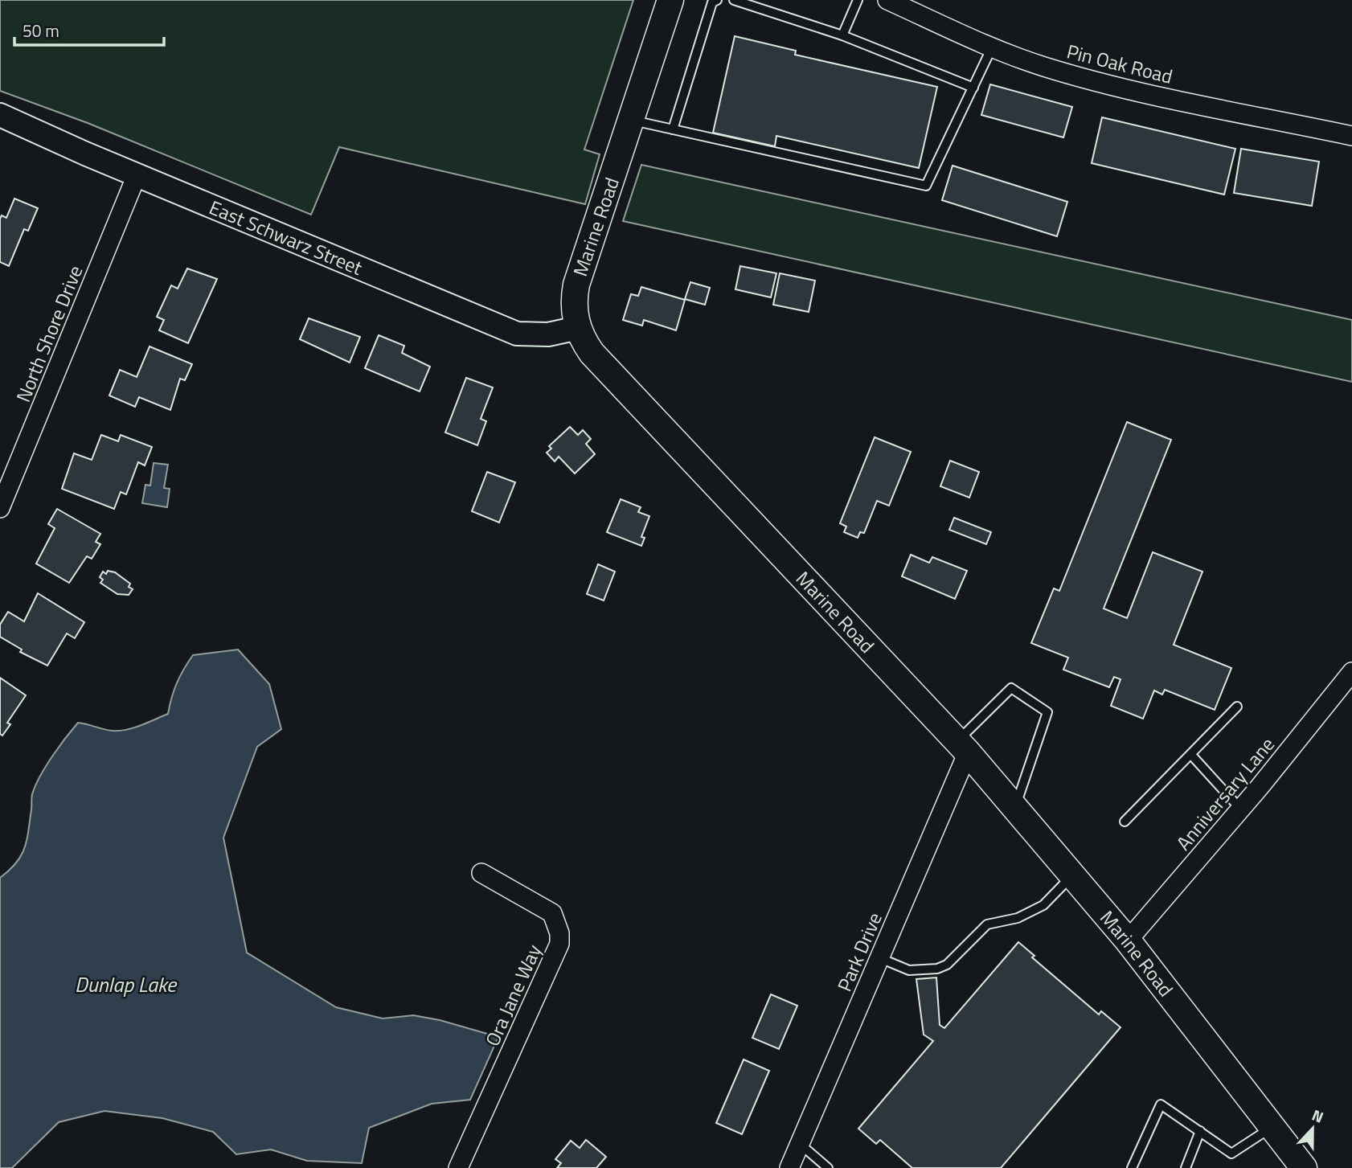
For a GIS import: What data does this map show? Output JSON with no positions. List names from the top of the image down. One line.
{"streets":{"main road":["Marine Road"],"street":["Pin Oak Road","East Schwarz Street","North Shore Drive","Anniversary Lane","Park Drive","Ora Jane Way"]},"crossings":[["Marine Road","East Schwarz Street"],["Marine Road","Anniversary Lane"],["Marine Road","Park Drive"],["East Schwarz Street","North Shore Drive"]],"water":["Dunlap Lake"],"scale_bar":"50 m","north":"top"}
